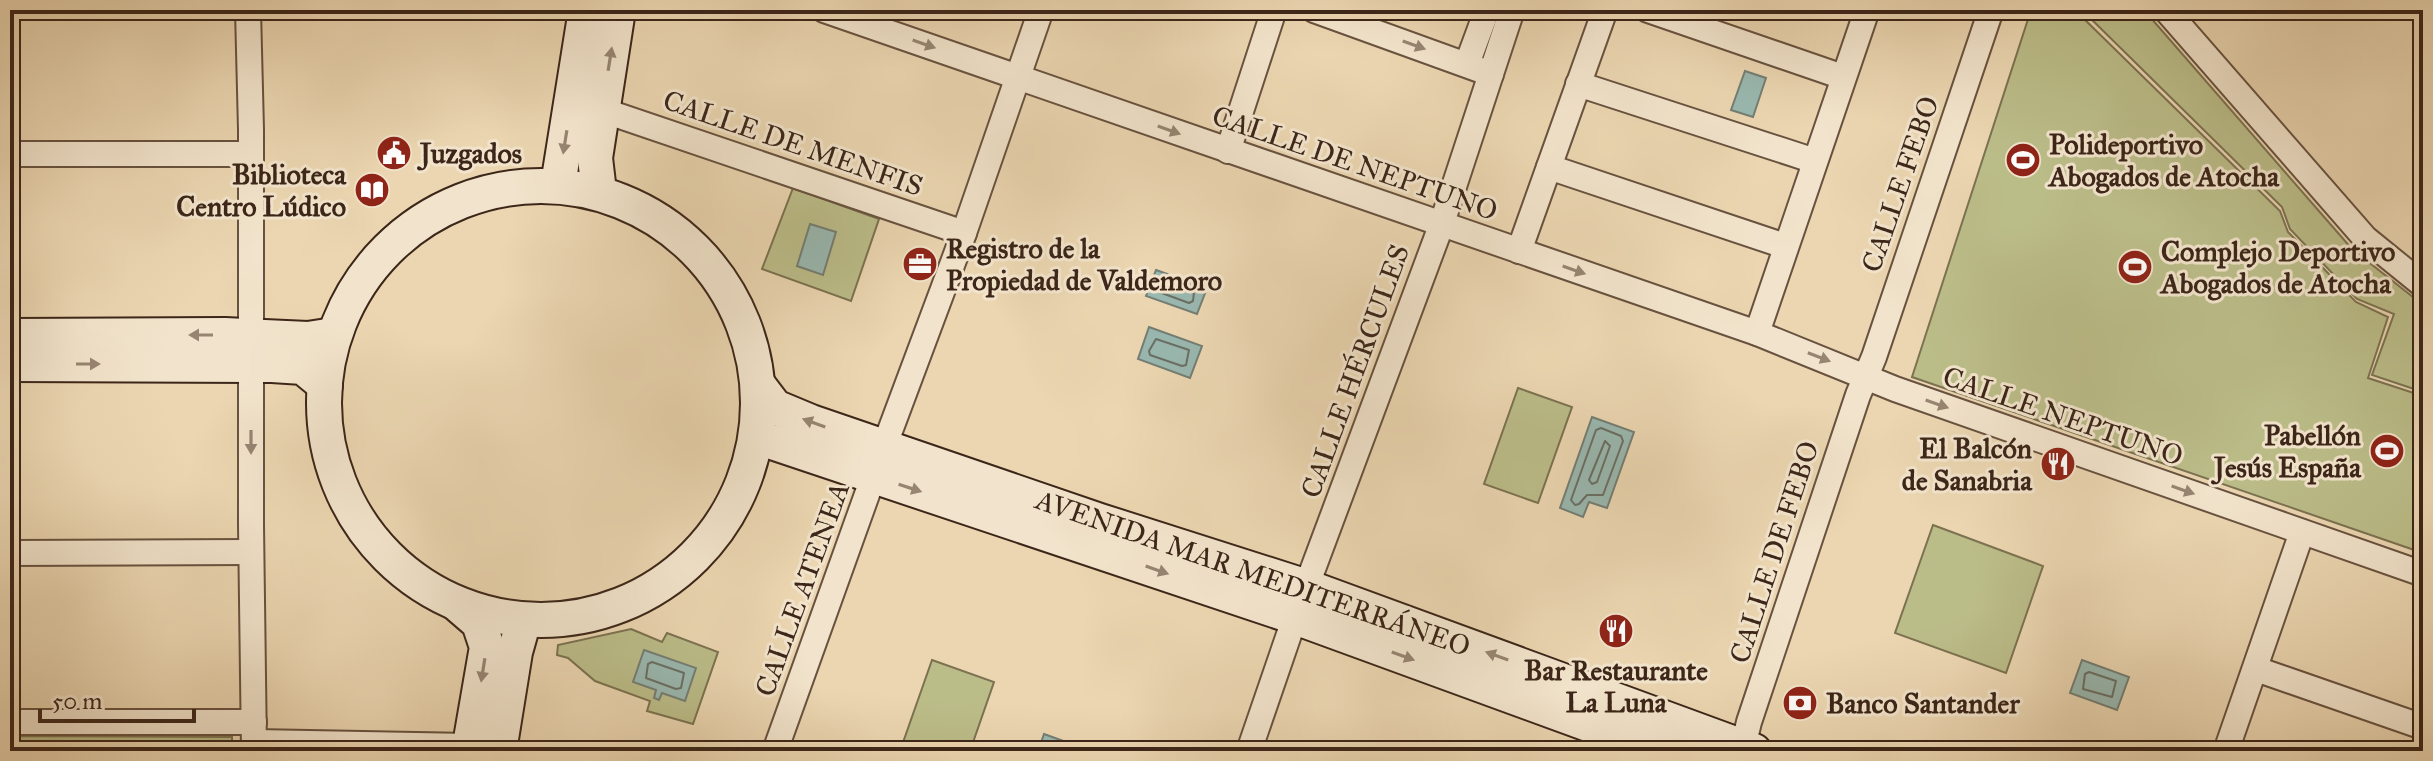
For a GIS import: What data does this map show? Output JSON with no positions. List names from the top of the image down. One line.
{"streets":{"street":["CALLE DE MENFIS","CALLE DE NEPTUNO","CALLE FEBO","CALLE HÉRCULES","CALLE NEPTUNO","CALLE DE FEBO","AVENIDA MAR MEDITERRÁNEO","CALLE ATENEA"]},"crossings":[["CALLE DE MENFIS","CALLE ATENEA"],["CALLE DE NEPTUNO","CALLE FEBO"],["CALLE DE NEPTUNO","CALLE HÉRCULES"],["CALLE DE NEPTUNO","CALLE NEPTUNO"],["CALLE DE NEPTUNO","CALLE DE FEBO"],["CALLE DE NEPTUNO","CALLE ATENEA"],["CALLE FEBO","CALLE NEPTUNO"],["CALLE FEBO","CALLE DE FEBO"],["CALLE HÉRCULES","AVENIDA MAR MEDITERRÁNEO"],["CALLE NEPTUNO","CALLE DE FEBO"],["CALLE DE FEBO","AVENIDA MAR MEDITERRÁNEO"],["AVENIDA MAR MEDITERRÁNEO","CALLE ATENEA"]],"one_way":["CALLE NEPTUNO"],"places":{"public building":["Juzgados"],"sports":["Polideportivo Abogados de Atocha","Complejo Deportivo Abogados de Atocha","Pabellón Jesús España"],"library":["Biblioteca Centro Lúdico"],"office":["Registro de la Propiedad de Valdemoro"],"restaurant":["El Balcón de Sanabria","Bar Restaurante La Luna"],"bank":["Banco Santander"]},"scale_bar":"50 m"}
